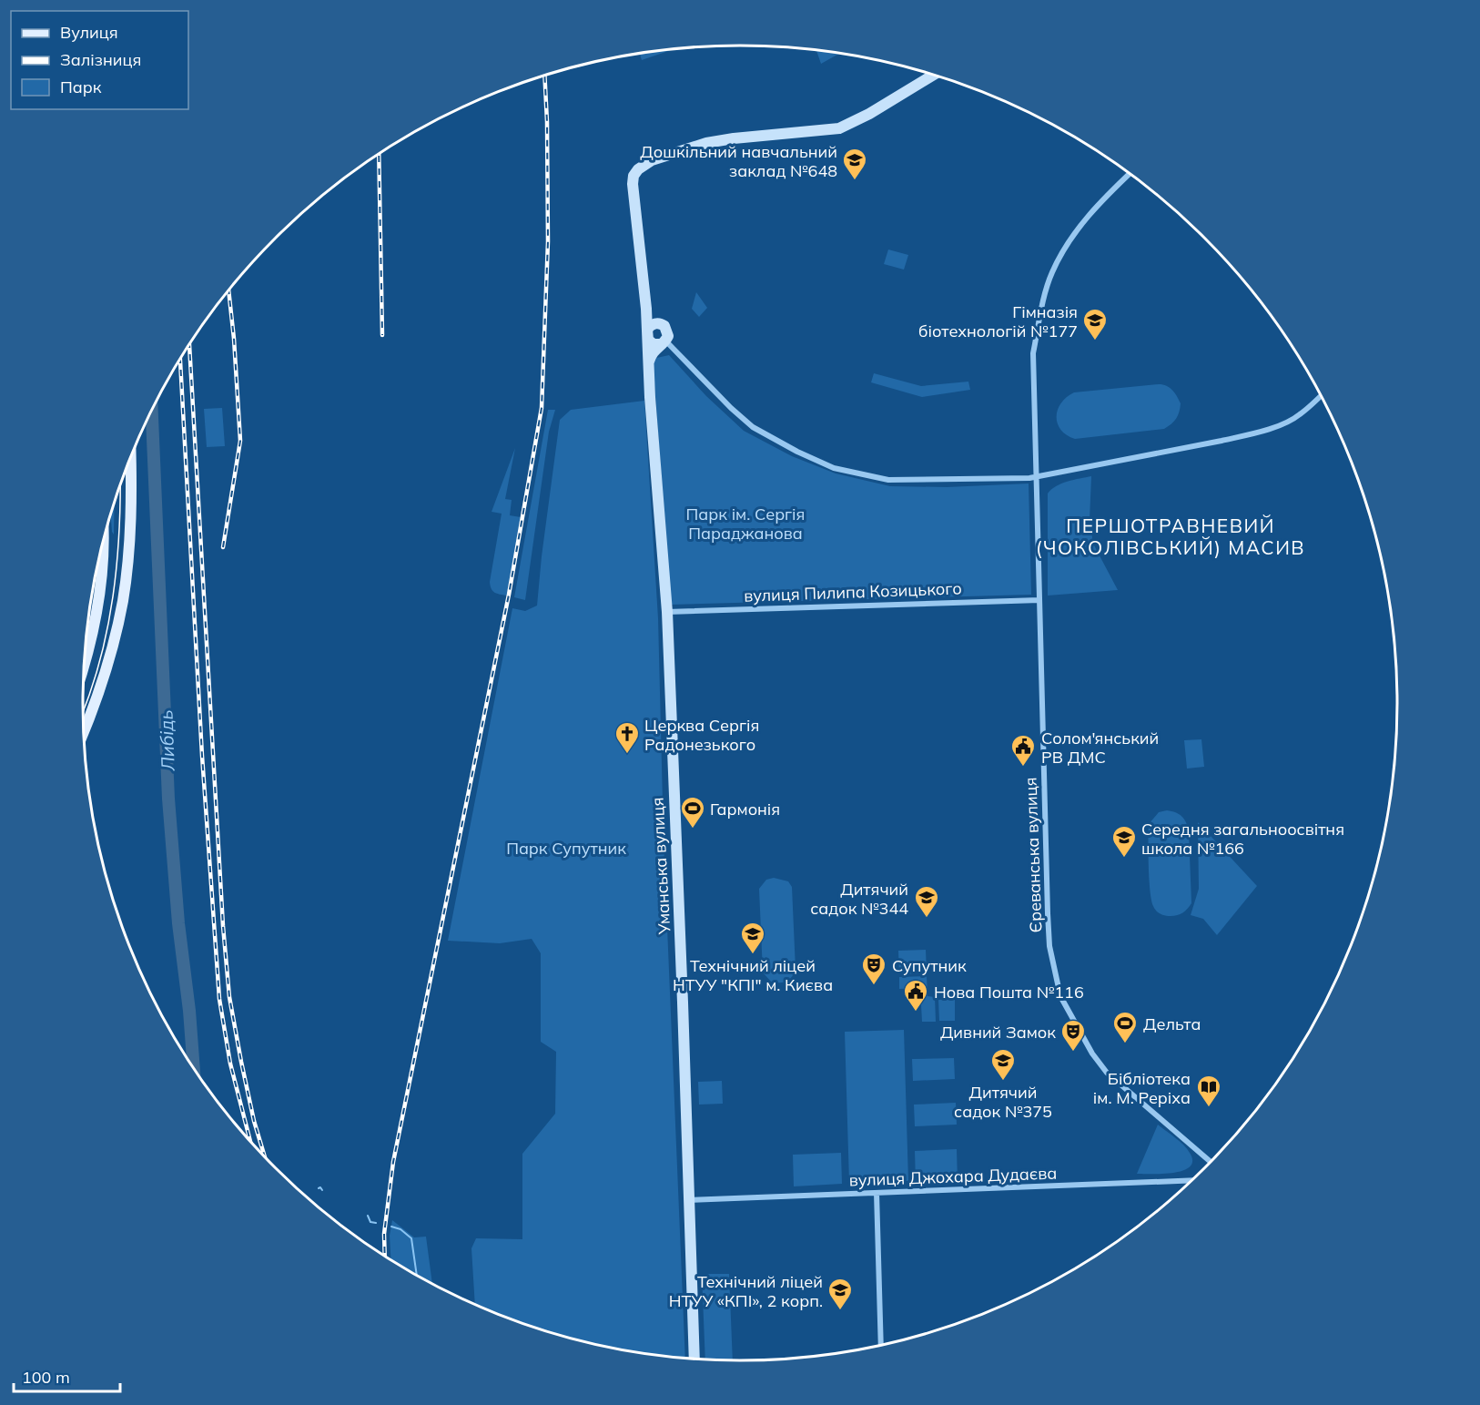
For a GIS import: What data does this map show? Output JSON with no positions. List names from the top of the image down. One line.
{"streets":{"street":["вулиця Пилипа Козицького","Єреванська вулиця","Уманська вулиця","вулиця Джохара Дудаєва"]},"crossings":[["вулиця Пилипа Козицького","Єреванська вулиця"],["вулиця Пилипа Козицького","Уманська вулиця"],["Уманська вулиця","вулиця Джохара Дудаєва"]],"districts":["ПЕРШОТРАВНЕВИЙ (ЧОКОЛІВСЬКИЙ) МАСИВ"],"water":["Либідь"],"parks":["Парк ім. Сергія Параджанова","Парк Супутник"],"places":{"school or university":["Дошкільний навчальний заклад №648","Гімназія біотехнологій №177","Середня загальноосвітня школа №166","Дитячий садок №344","Технічний ліцей НТУУ \"КПІ\" м. Києва","Дитячий садок №375","Технічний ліцей НТУУ «КПІ», 2 корп."],"church":["Церква Сергія Радонезького"],"public building":["Солом'янський РВ ДМС","Нова Пошта №116"],"sports":["Гармонія","Дельта"],"theatre":["Супутник","Дивний Замок"],"library":["Бібліотека ім. М. Реріха"]},"legend":["Вулиця","Залізниця","Парк"],"scale_bar":"100 m"}
